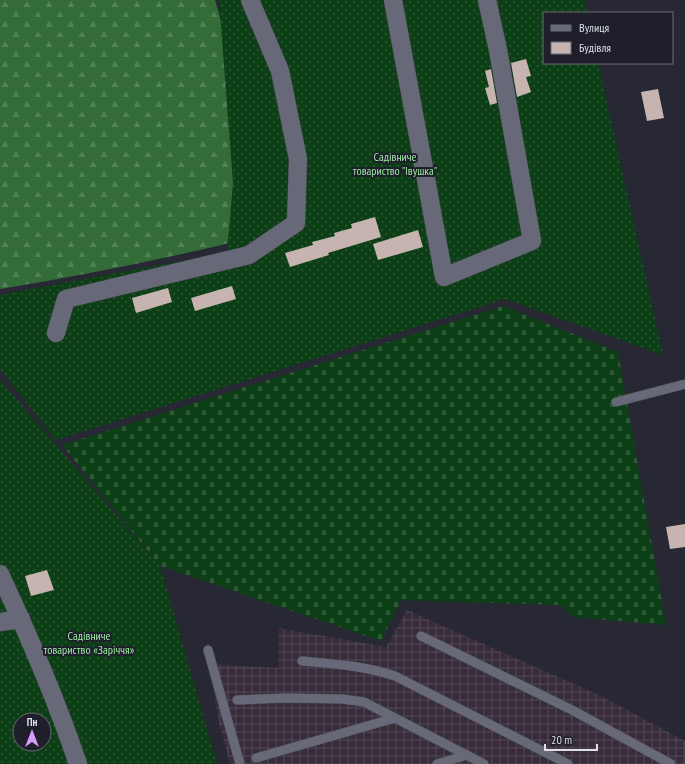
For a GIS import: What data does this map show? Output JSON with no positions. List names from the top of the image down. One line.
{"parks":["Садівниче товариство \"Івушка\"","Садівниче товариство «Заріччя»"],"legend":["Вулиця","Будівля"],"scale_bar":"20 m","north":"top"}
